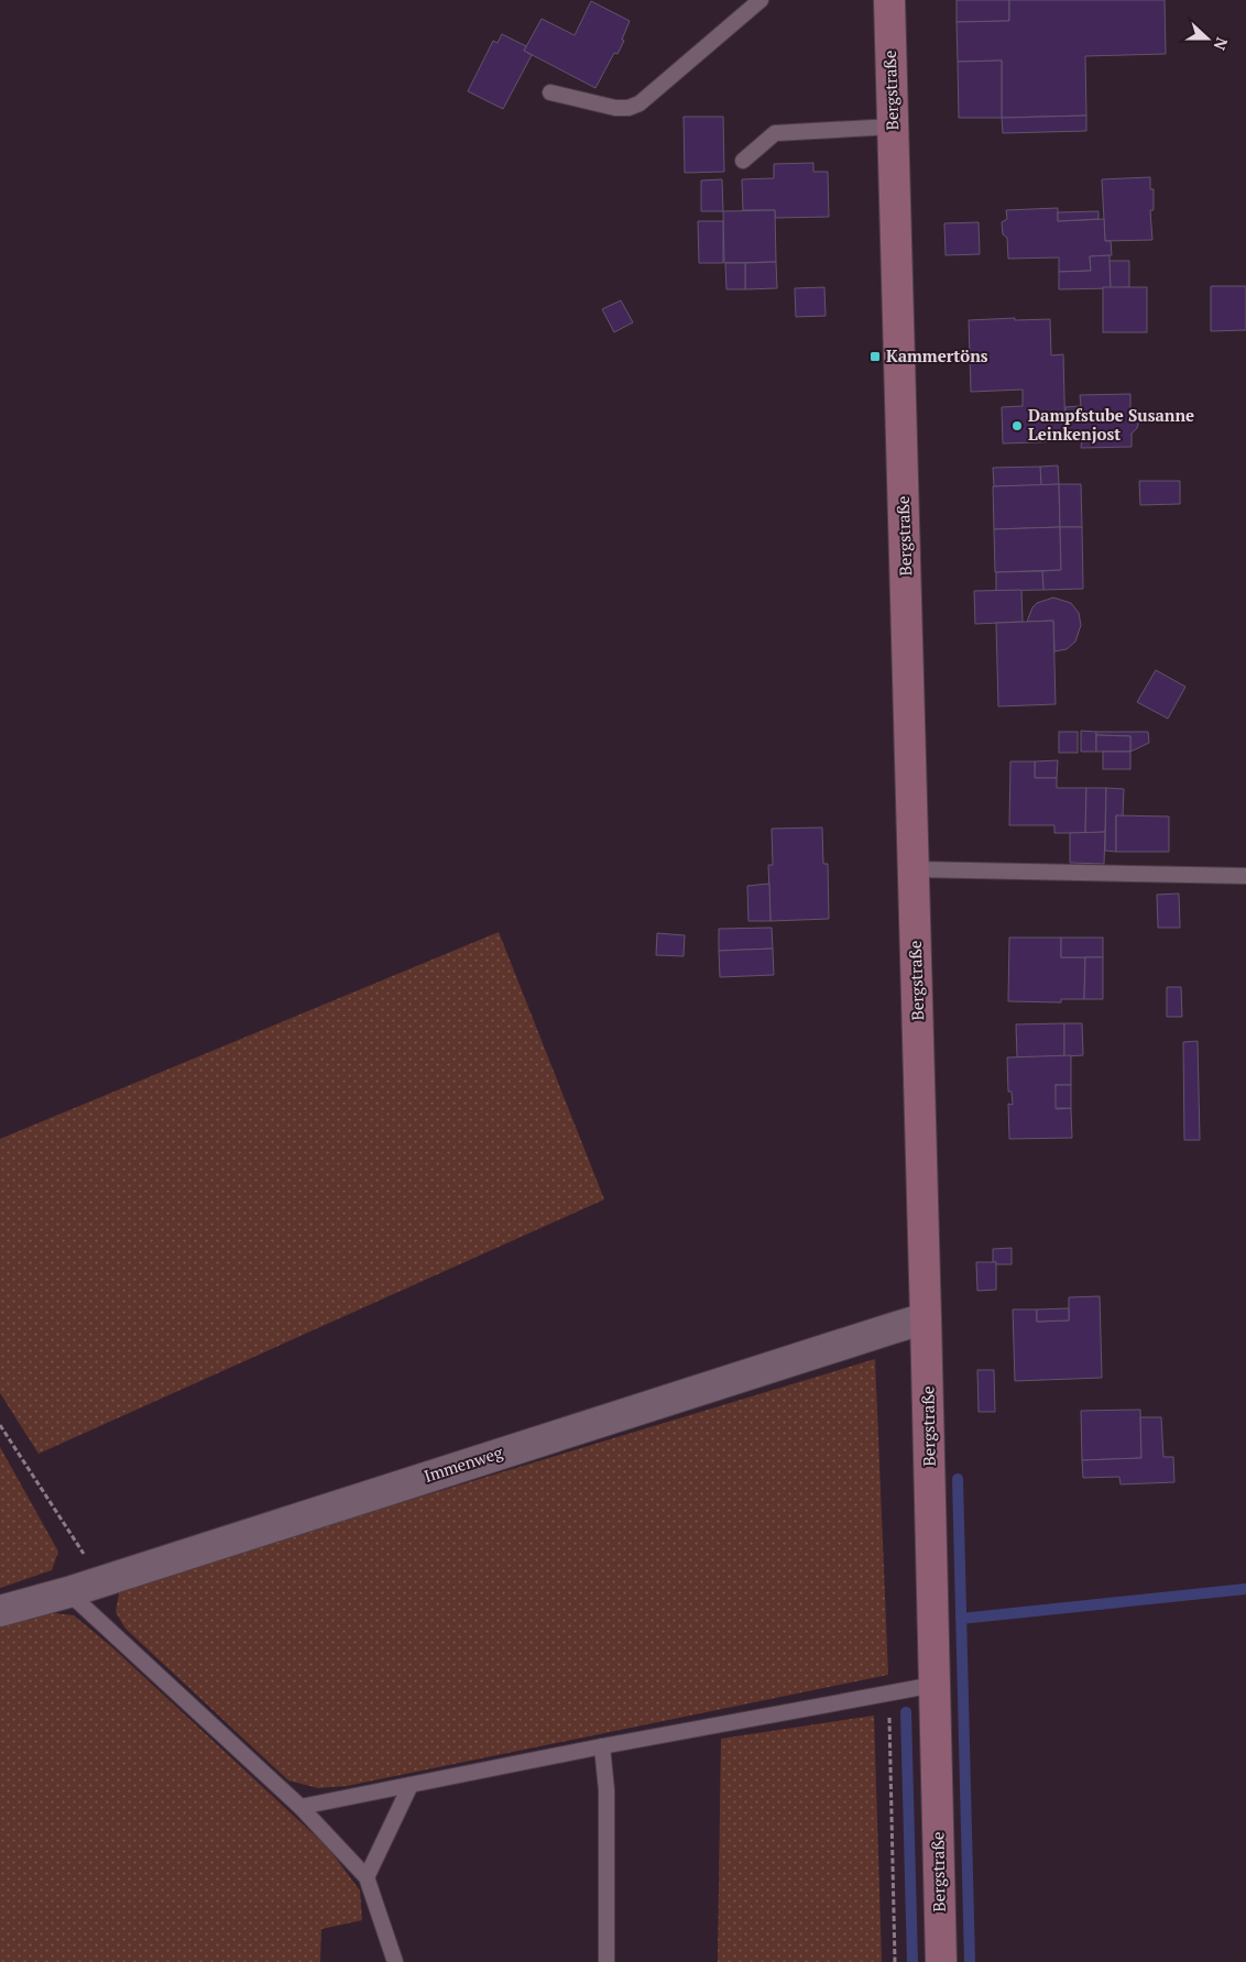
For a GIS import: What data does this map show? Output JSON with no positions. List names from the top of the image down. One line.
{"streets":{"street":["Bergstraße","Immenweg"]},"crossings":[["Bergstraße","Immenweg"]],"places":{"transit":["Kammertöns"],"other":["Dampfstube Susanne Leinkenjost"]},"north":"right"}
